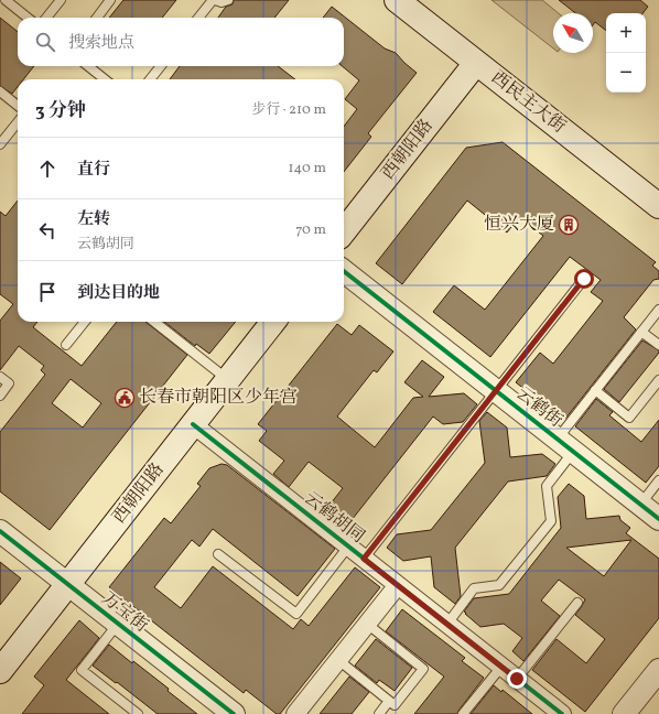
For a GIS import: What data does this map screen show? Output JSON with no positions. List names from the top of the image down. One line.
{"streets":{"main road":["西民主大街","西朝阳路"],"street":["云鹤街","云鹤胡同","万宝街"]},"crossings":[["西民主大街","西朝阳路"],["西朝阳路","云鹤胡同"],["西朝阳路","万宝街"]],"places":{"building":["恒兴大厦"],"public building":["长春市朝阳区少年宫"]},"north":"top left","page":{"map_buttons":["+","−"],"search":"搜索地点","heading":["3 分钟","步行 · 210 m"],"list":[["直行","140 m"],["左转","云鹤胡同","70 m"],"到达目的地"]}}
